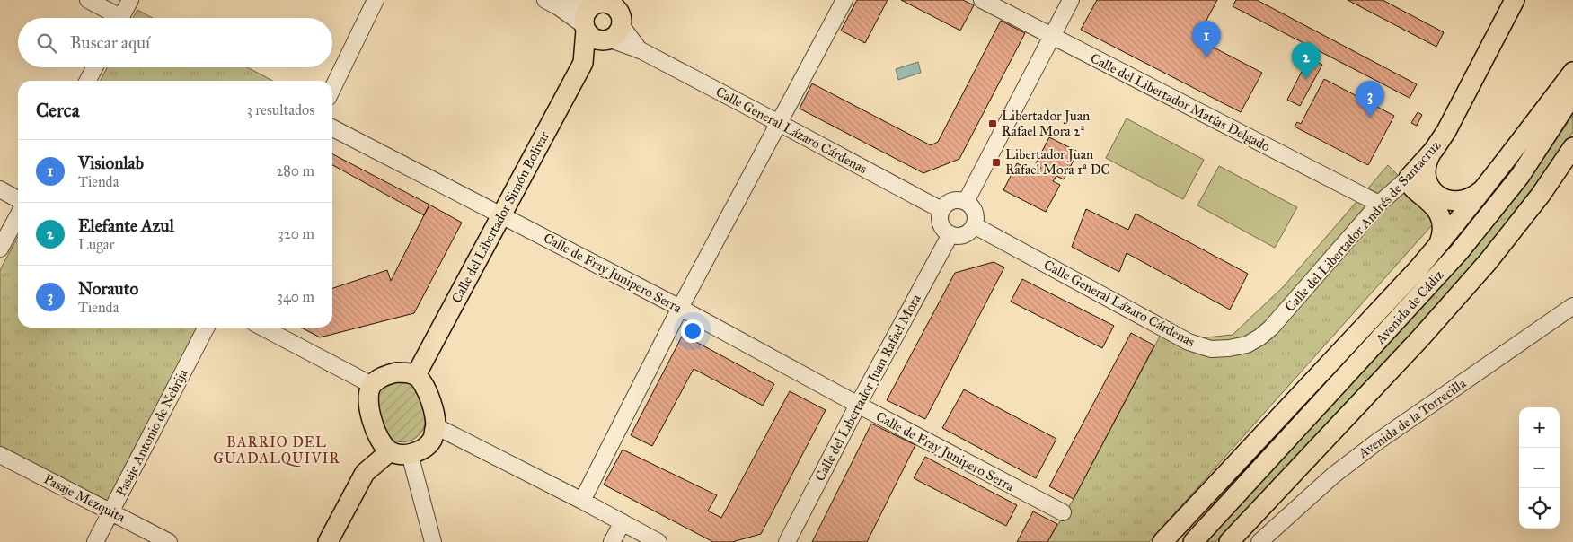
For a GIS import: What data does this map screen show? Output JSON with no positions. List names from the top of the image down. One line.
{"streets":{"main road":["Calle del Libertador Simón Bolivar","Calle del Libertador Andrés de Santacruz","Avenida de Cádiz"],"street":["Calle del Libertador Matías Delgado","Calle General Lázaro Cárdenas","Calle de Fray Junipero Serra","Calle del Libertador Juan Rafael Mora","Avenida de la Torrecilla","Pasaje Antonio de Nebrija","Pasaje Mezquita"]},"crossings":[["Calle del Libertador Matías Delgado","Calle del Libertador Andrés de Santacruz"],["Calle General Lázaro Cárdenas","Calle del Libertador Simón Bolivar"],["Calle General Lázaro Cárdenas","Calle del Libertador Andrés de Santacruz"],["Calle General Lázaro Cárdenas","Calle del Libertador Juan Rafael Mora"],["Calle del Libertador Simón Bolivar","Calle de Fray Junipero Serra"],["Calle de Fray Junipero Serra","Calle del Libertador Juan Rafael Mora"],["Pasaje Antonio de Nebrija","Pasaje Mezquita"]],"districts":["BARRIO DEL GUADALQUIVIR"],"places":{"transit":["Libertador Juan Rafael Mora 2ª","Libertador Juan Rafael Mora 1ª DC"]},"page":{"search":"Buscar aquí","pins":["1","2","3"],"heading":["Cerca","3 resultados"],"list":[{"mark":"1","name":"Visionlab","note":"Tienda","value":"280 m"},{"mark":"2","name":"Elefante Azul","note":"Lugar","value":"320 m"},{"mark":"3","name":"Norauto","note":"Tienda","value":"340 m"}],"map_buttons":["+","−"]}}
